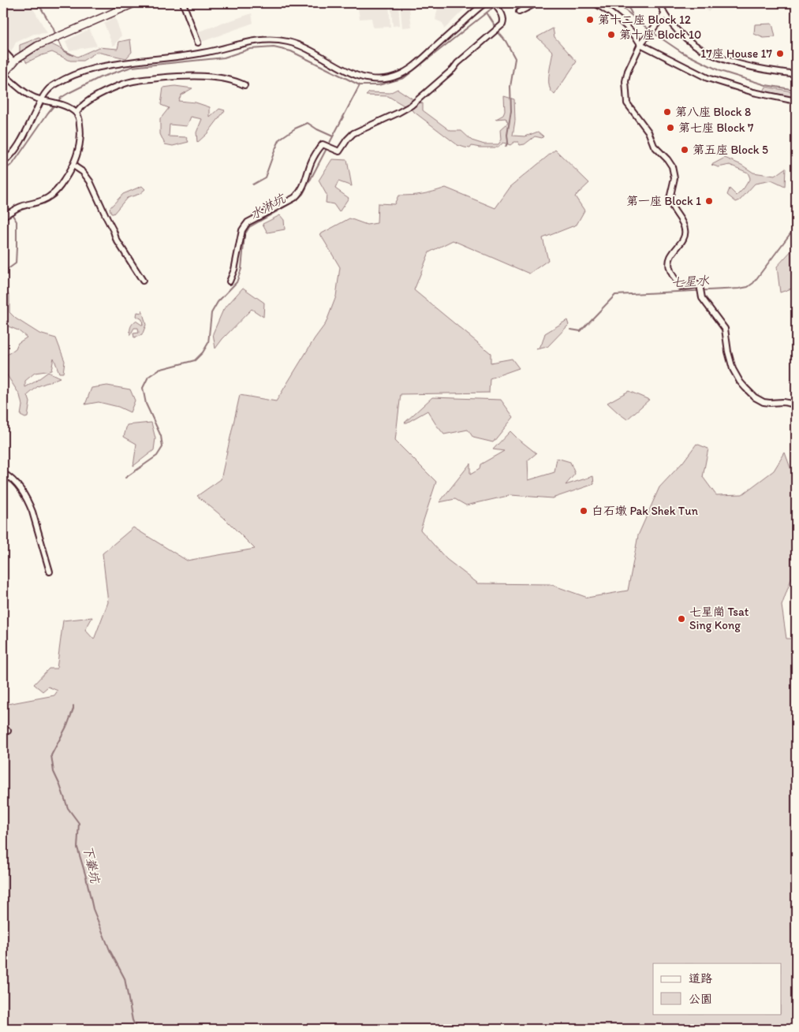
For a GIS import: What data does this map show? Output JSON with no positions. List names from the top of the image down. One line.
{"water":["水淋坑","七星水","下輋坑"],"places":["第十二座 Block 12","第十座 Block 10","17座 House 17","第八座 Block 8","第七座 Block 7","第五座 Block 5","第一座 Block 1","白石墩 Pak Shek Tun","七星崗 Tsat Sing Kong"],"legend":["道路","公園"]}
